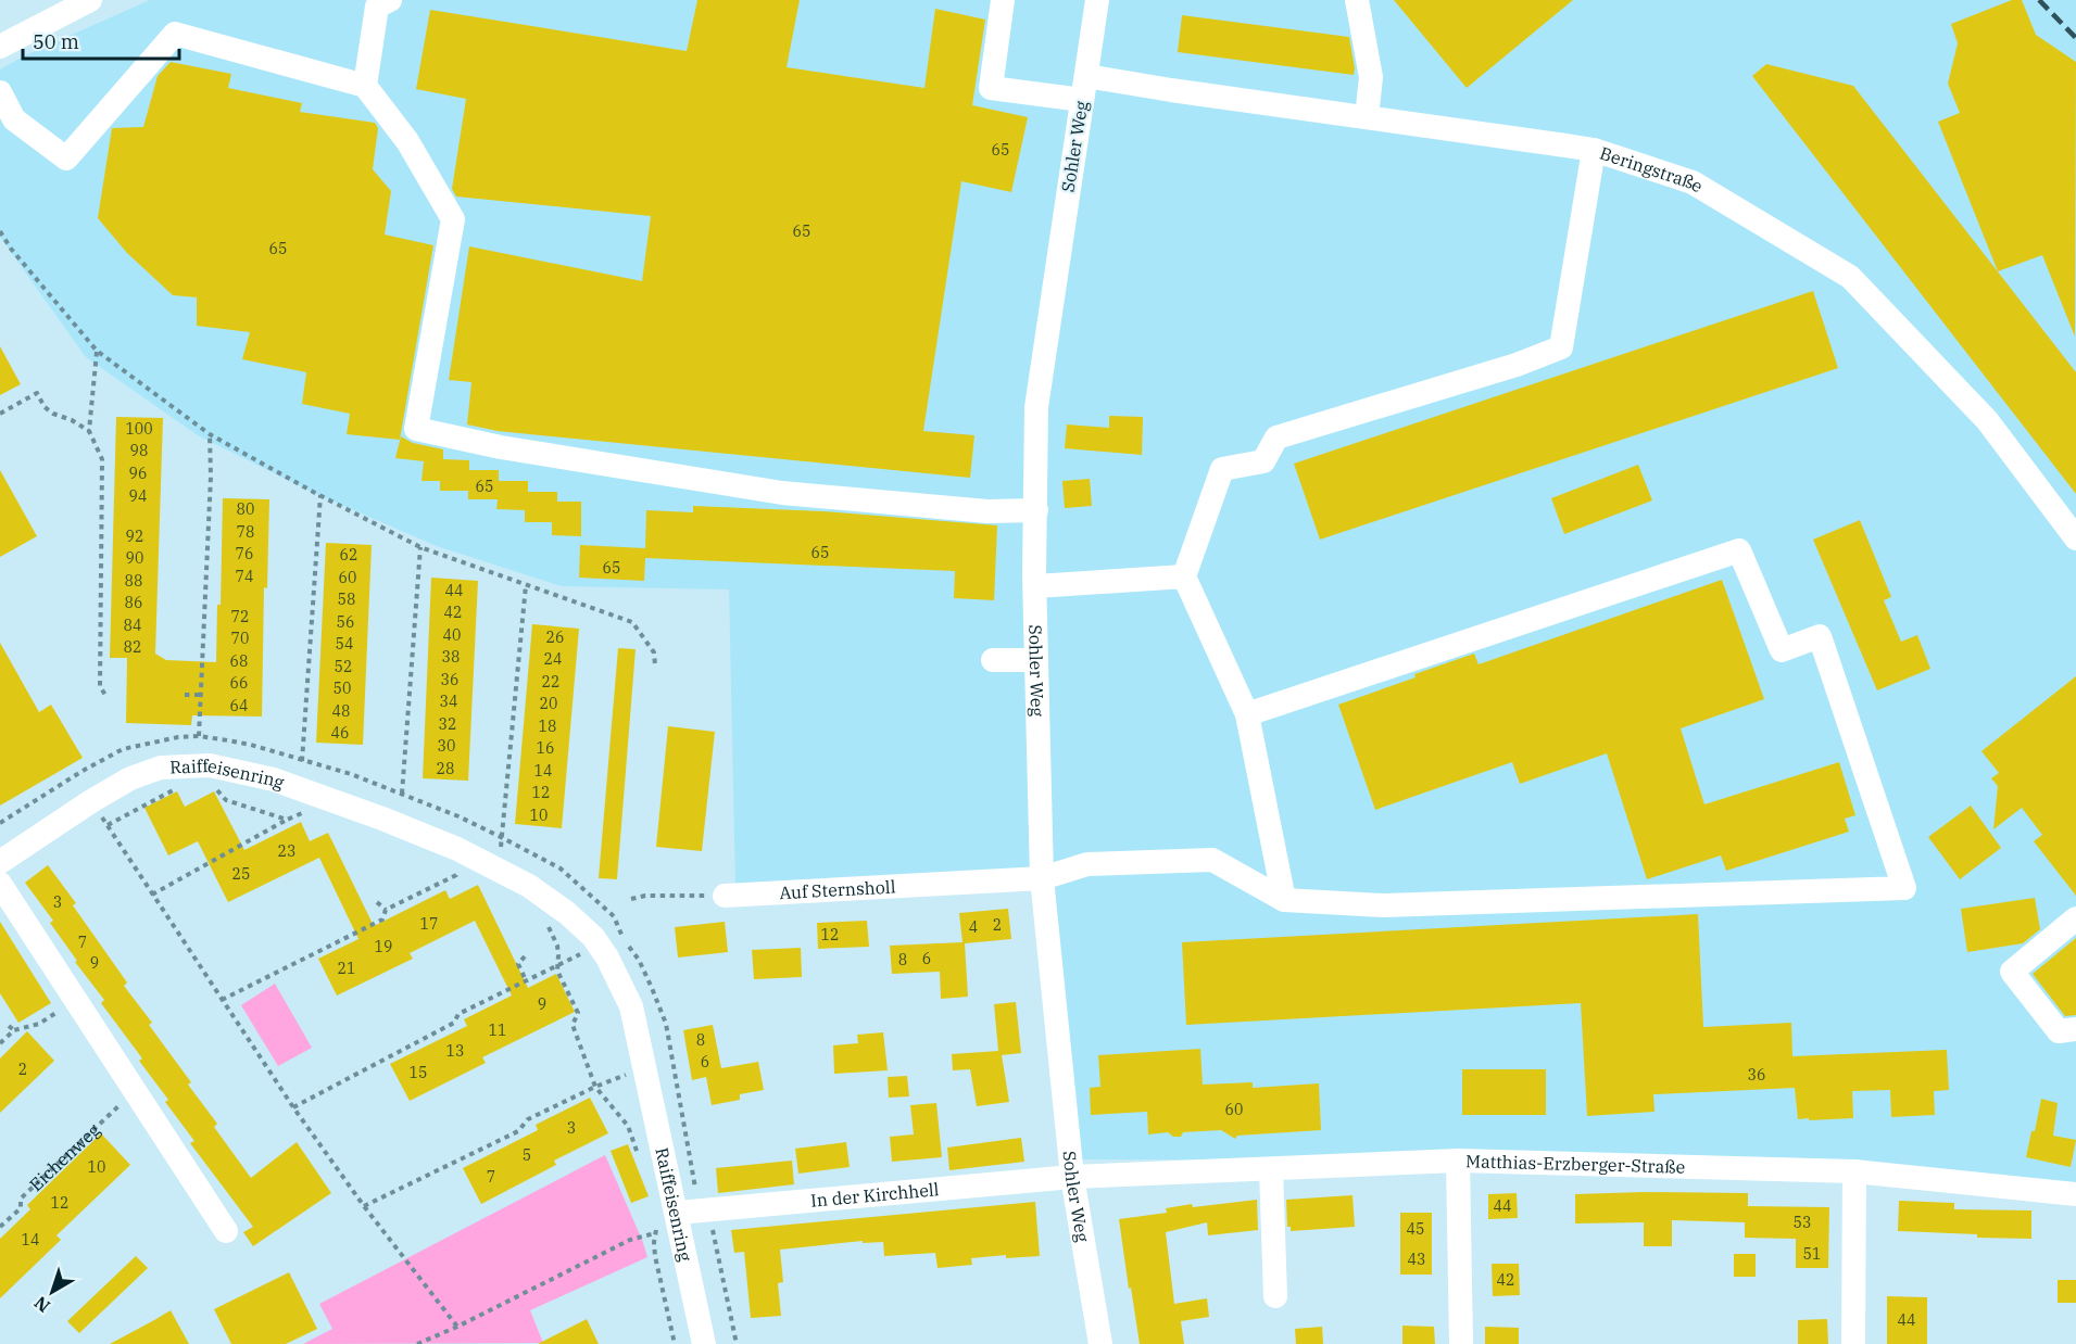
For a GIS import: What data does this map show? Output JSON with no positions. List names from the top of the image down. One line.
{"streets":{"street":["Sohler Weg","Beringstraße","Raiffeisenring","Auf Sternsholl","Matthias-Erzberger-Straße","In der Kirchhell"],"path":["Eichenweg"]},"crossings":[["Sohler Weg","Beringstraße"],["Sohler Weg","Auf Sternsholl"],["Sohler Weg","Matthias-Erzberger-Straße"],["Sohler Weg","In der Kirchhell"],["Raiffeisenring","In der Kirchhell"],["Matthias-Erzberger-Straße","In der Kirchhell"]],"house_numbers":["65","65","65","100","98","96","65","94","80","78","92","65","76","62","90","65","74","60","88","44","58","86","42","72","56","84","40","26","70","54","82","38","24","68","52","36","22","66","50","34","20","64","48","32","18","46","30","16","28","14","12","10","23","25","3","17","2","4","12","7","19","6","8","9","21","9","11","8","13","6","2","15","36","60","3","5","10","7","12","44","53","45","14","51","43","42","44"],"scale_bar":"50 m","north":"bottom left"}
